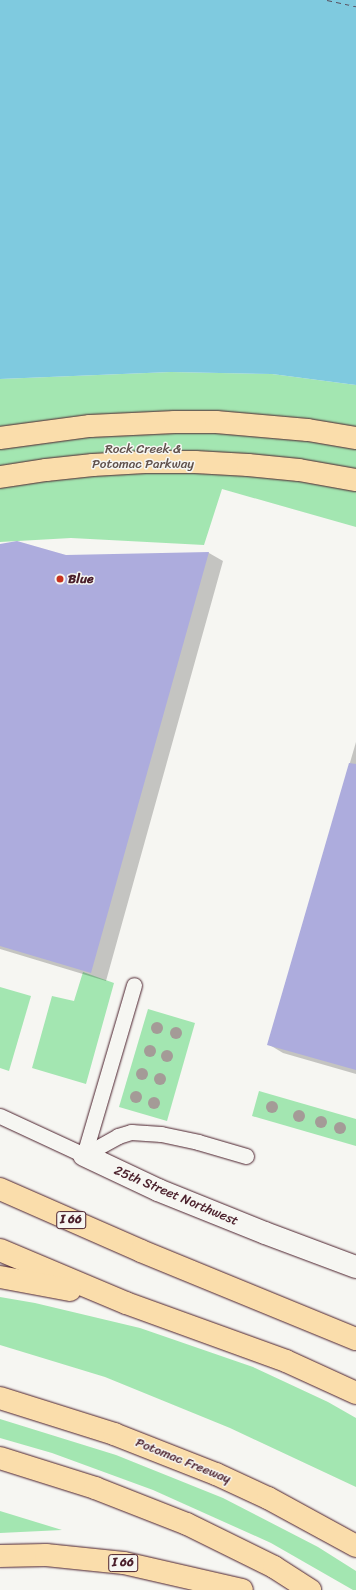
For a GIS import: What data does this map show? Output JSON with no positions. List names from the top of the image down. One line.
{"streets":{"main road":["I 66","Potomac Freeway"],"street":["25th Street Northwest"]},"parks":["Rock Creek & Potomac Parkway"],"places":["Blue"]}
